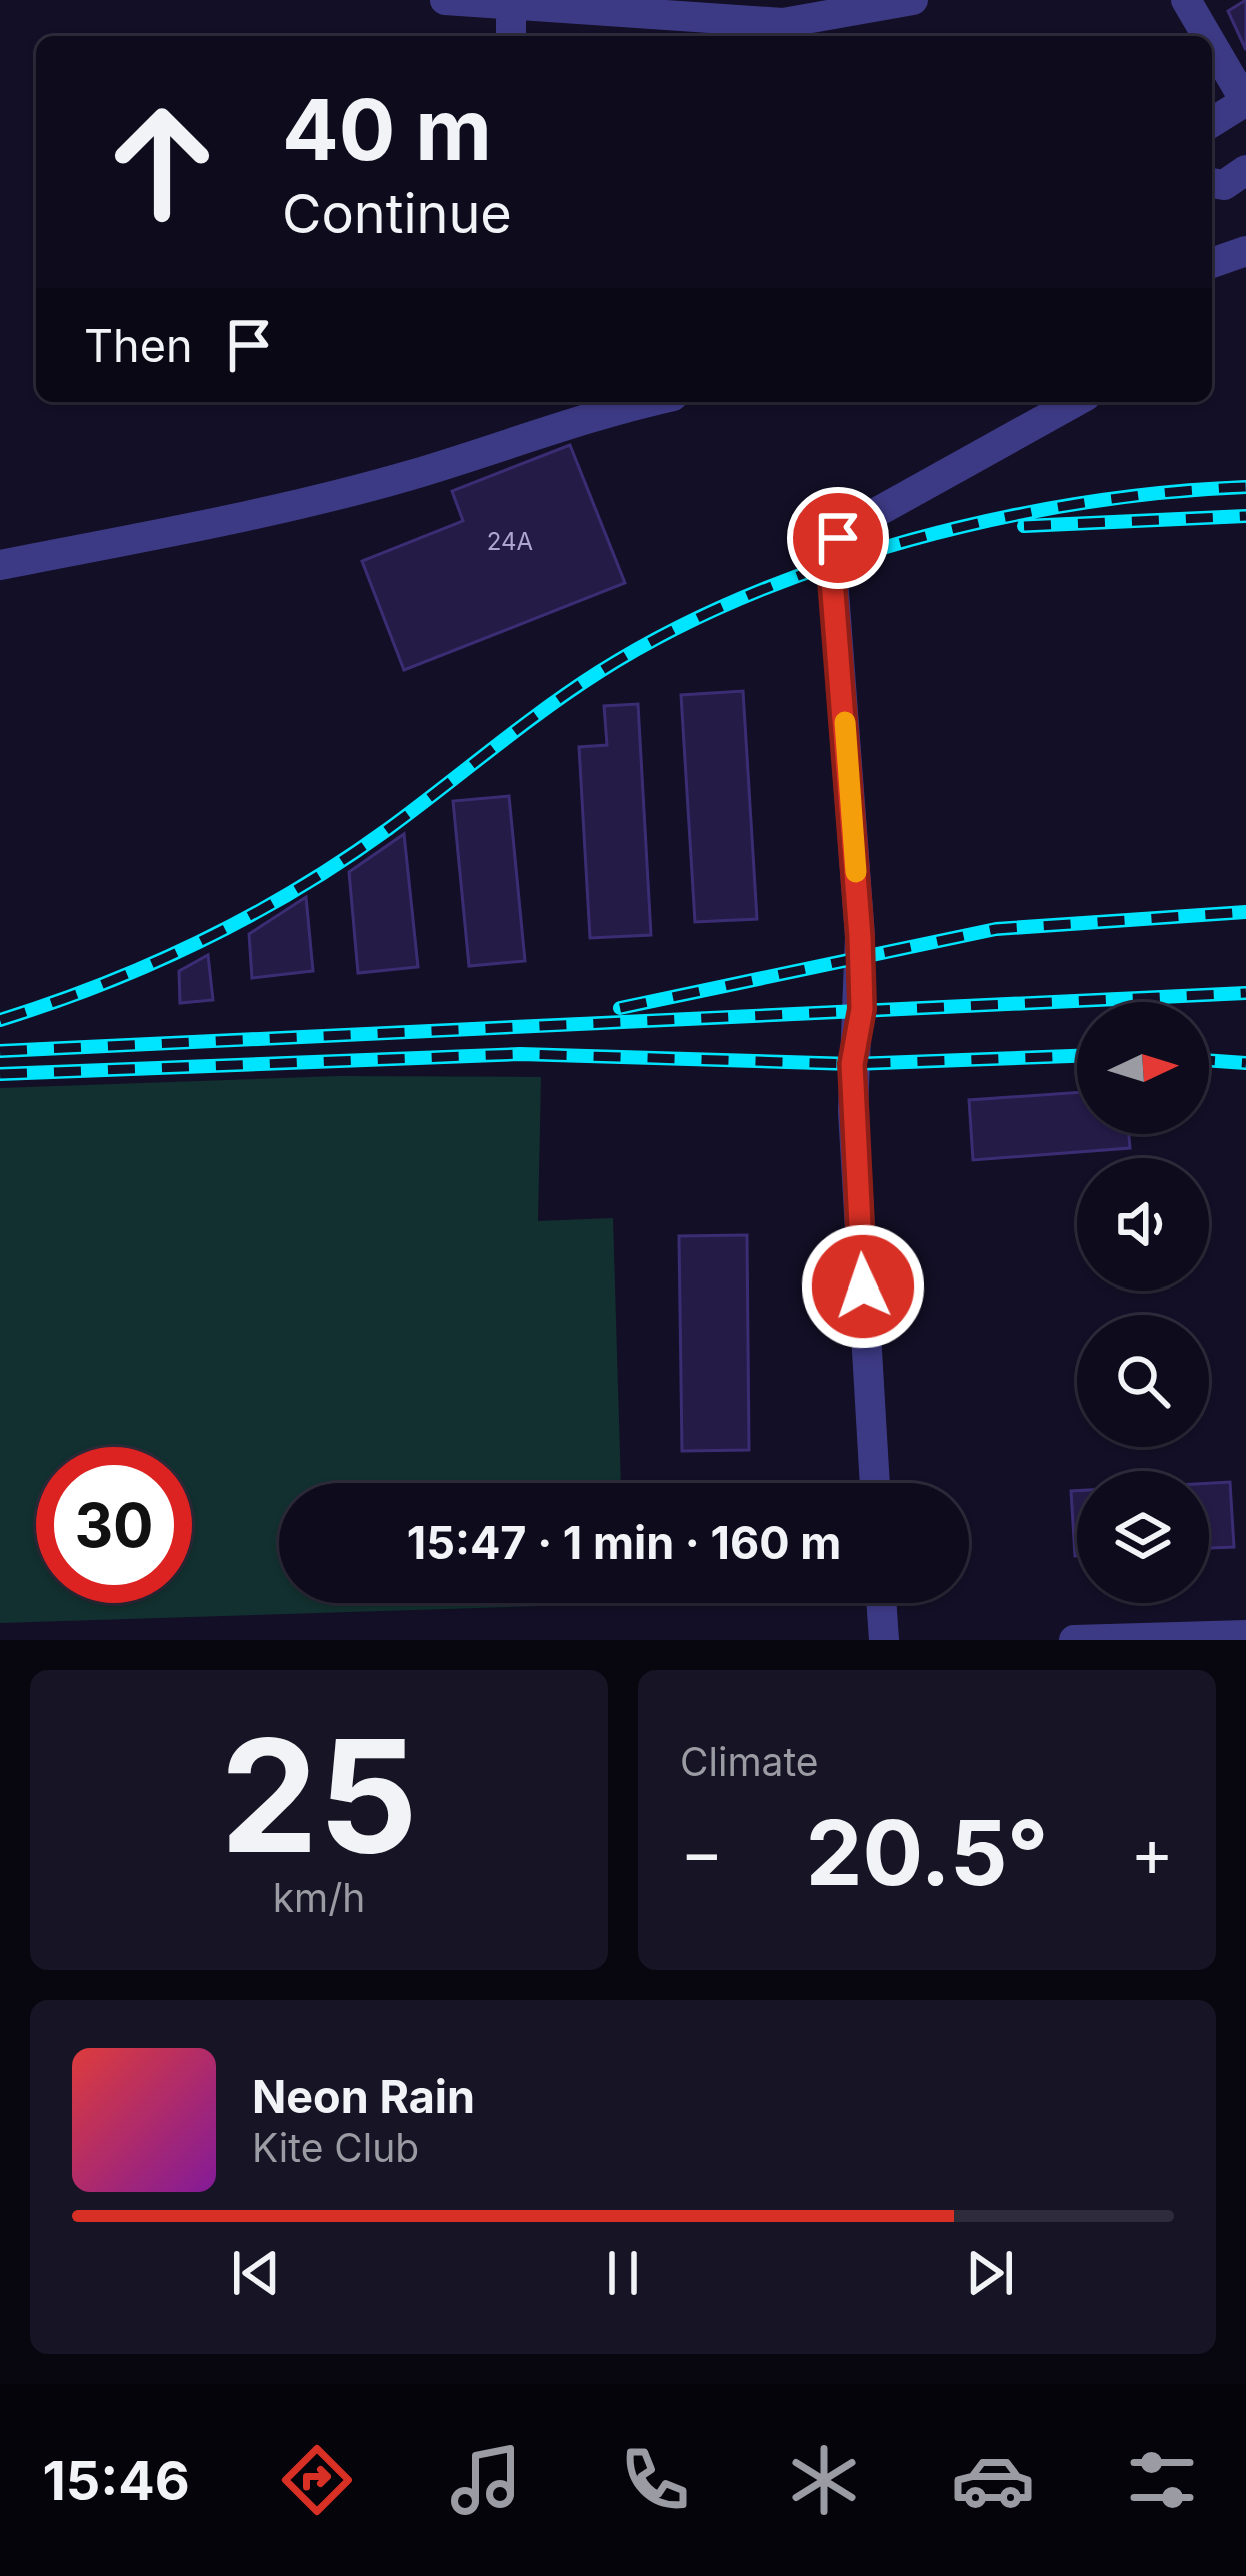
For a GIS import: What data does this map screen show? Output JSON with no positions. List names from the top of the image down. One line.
{"house_numbers":["24А"],"north":"right","page":{"turn":["40 m","Continue"],"then":"Then","limit":"30","trip":"15:47 · 1 min · 160 m","tile":[["25","km/h"],"Climate"],"heat":["−","20.5°","+"],"song":["Neon Rain","Kite Club"],"tabs":"15:46"}}
